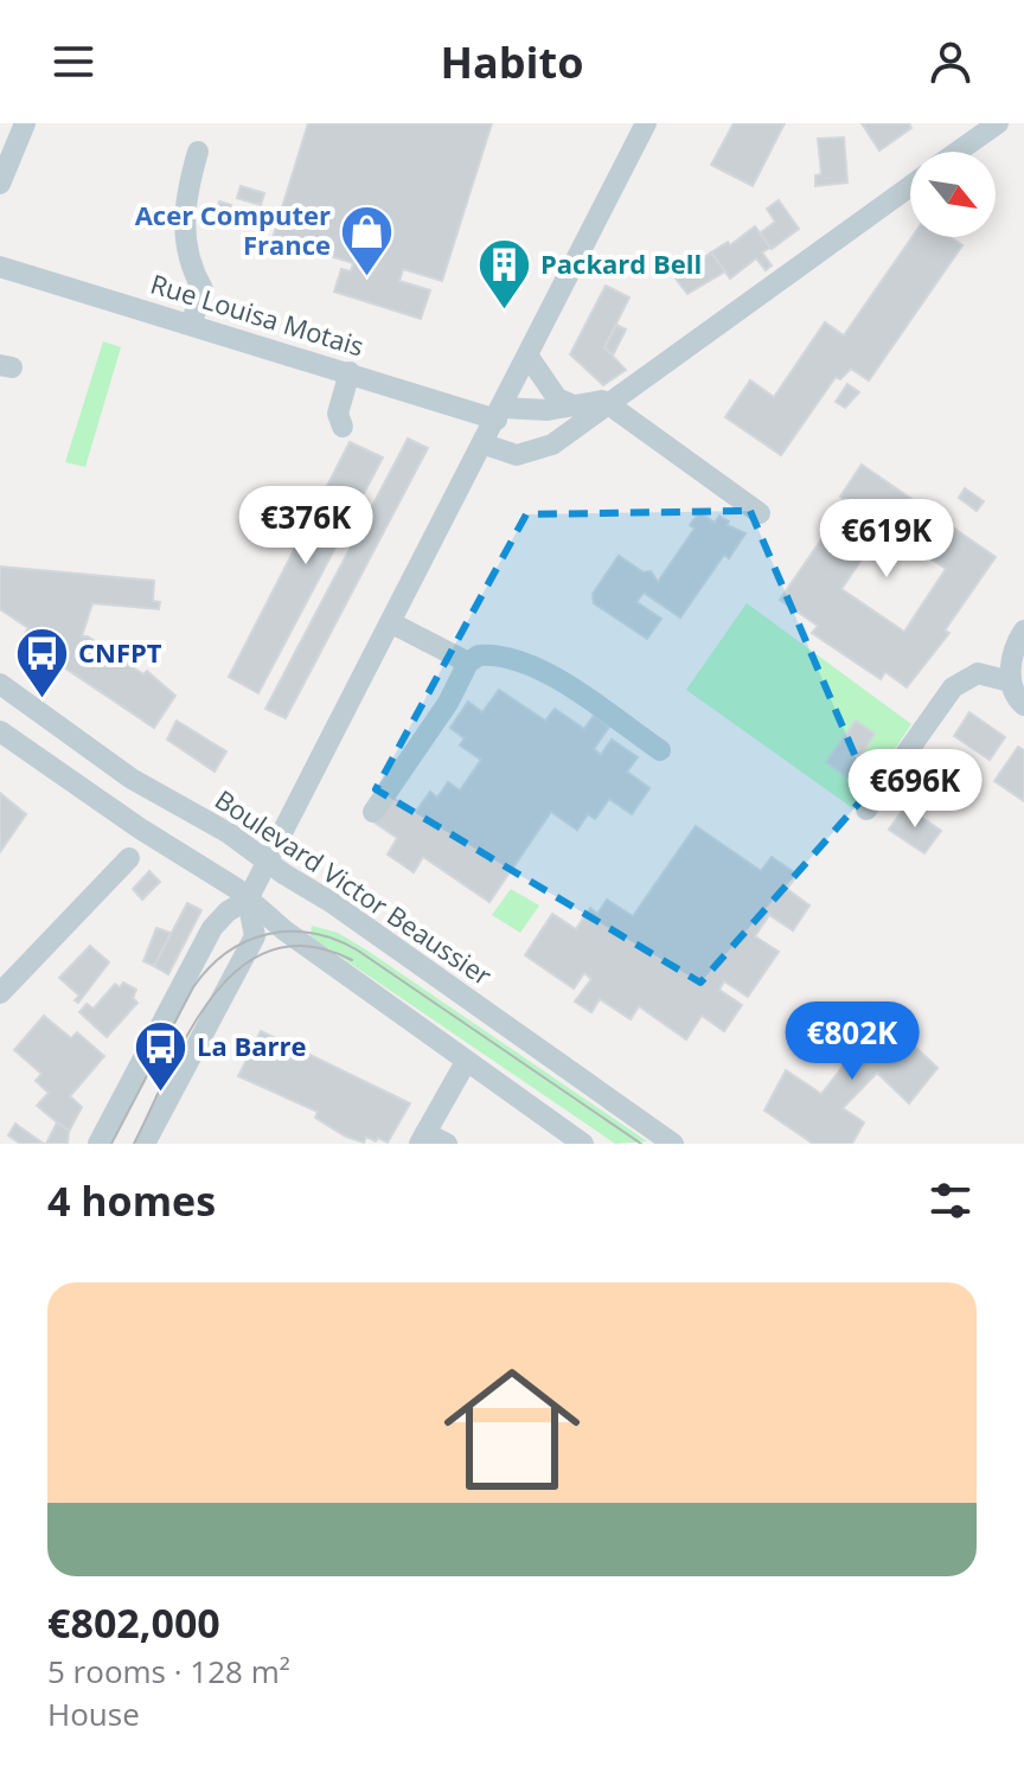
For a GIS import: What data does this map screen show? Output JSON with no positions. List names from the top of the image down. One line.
{"streets":{"street":["Rue Louisa Motais","Boulevard Victor Beaussier"]},"places":{"shop":["Acer Computer France"],"building":["Packard Bell"],"bus stop":["CNFPT","La Barre"]},"north":"bottom right","page":{"header":"Habito","price":["€376K","€619K","€696K","€802K"],"heading":"4 homes","list":[{"name":"€802,000","note":"5 rooms · 128 m² · House"}]}}
